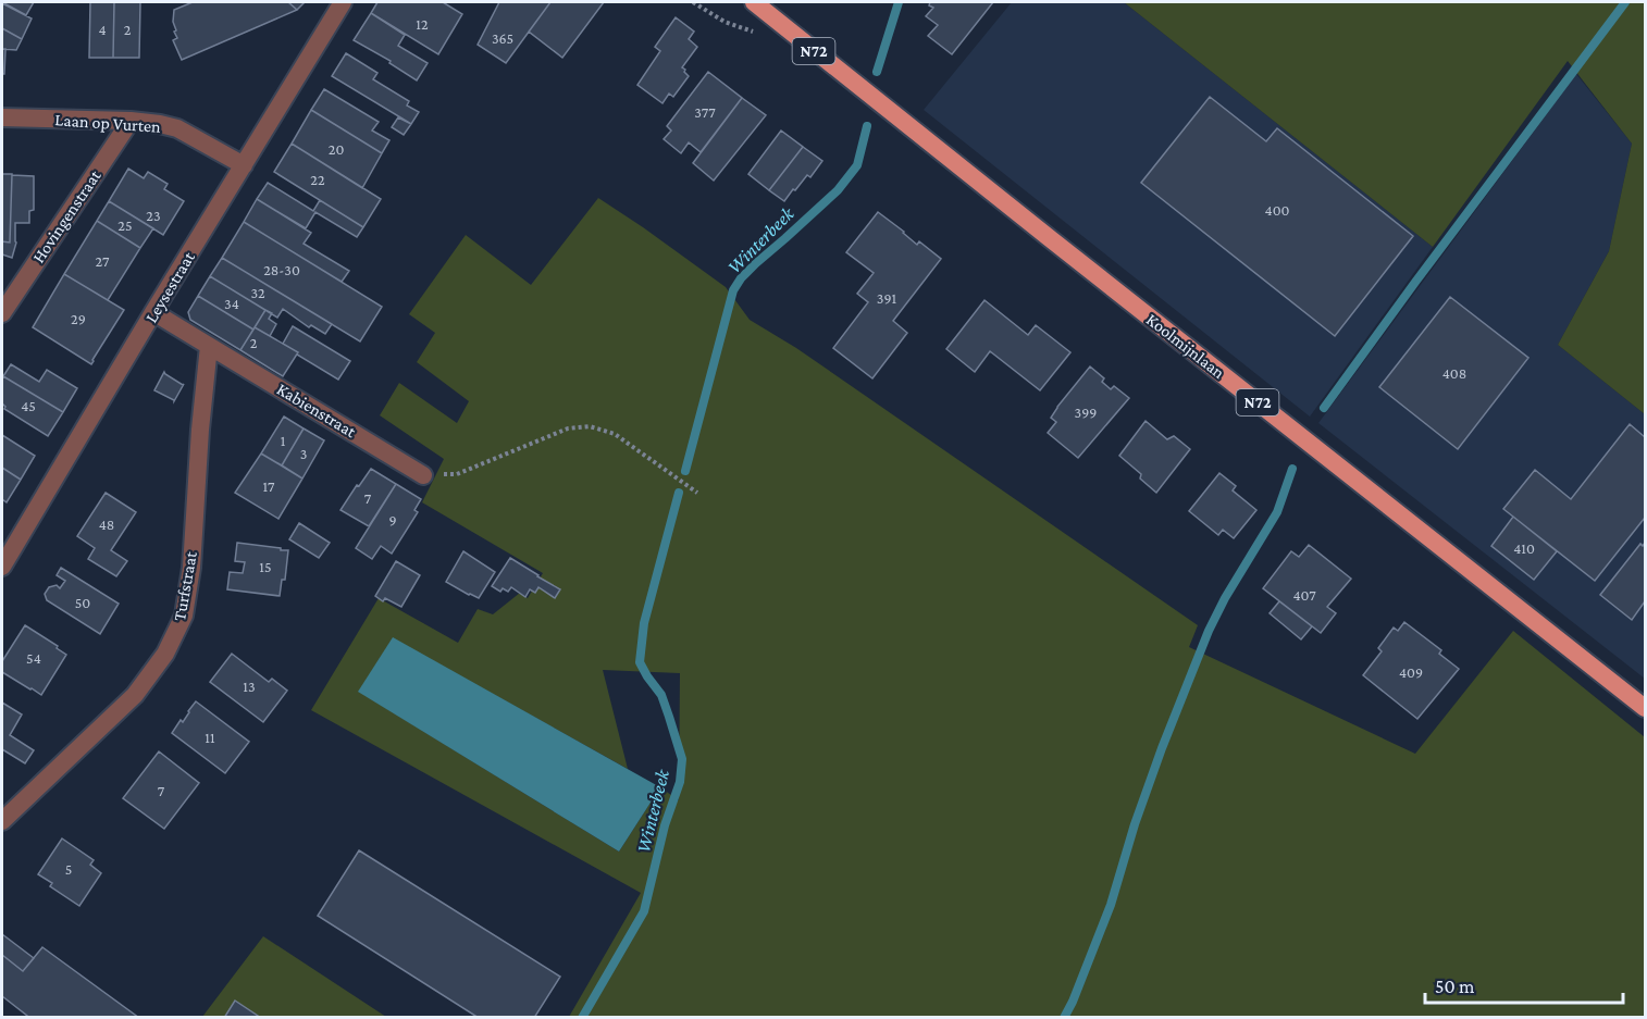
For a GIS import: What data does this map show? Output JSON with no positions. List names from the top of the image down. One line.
{"streets":{"main road":["N72","Koolmijnlaan"],"street":["Laan op Vurten","Hovingenstraat","Leysestraat","Kabienstraat","Turfstraat"]},"crossings":[["Laan op Vurten","Hovingenstraat"],["Laan op Vurten","Leysestraat"],["Kabienstraat","Turfstraat"]],"water":["Winterbeek"],"house_numbers":["12","4","2","365","377","20","22","400","23","25","27","28-30","32","391","34","29","2","408","45","399","1","3","17","7","9","48","410","15","407","50","54","409","13","11","7","5"],"scale_bar":"50 m"}
